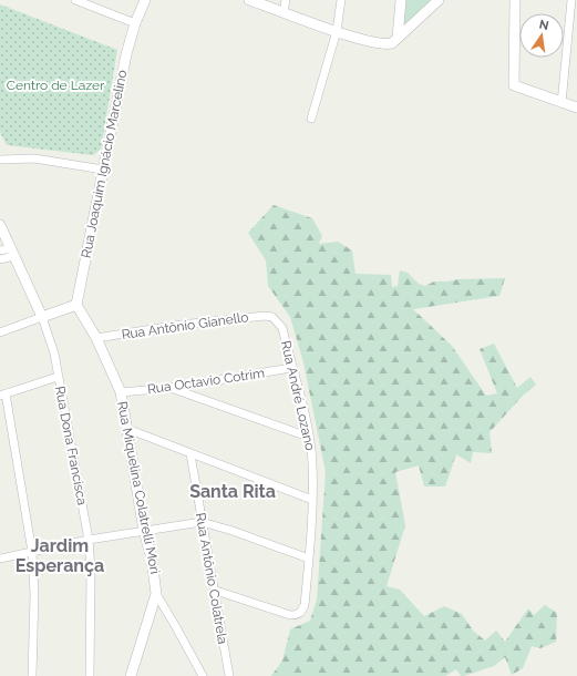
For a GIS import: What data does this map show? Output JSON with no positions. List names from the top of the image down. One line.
{"streets":{"street":["Rua Joaquim Ignácio Marcelino","Rua Antônio Gianello","Rua Octavio Cotrim","Rua André Lozano","Rua Dona Francisca","Rua Miquelina Colatrelli Mori","Rua Antônio Colatrela"]},"crossings":[["Rua Joaquim Ignácio Marcelino","Rua Miquelina Colatrelli Mori"],["Rua Antônio Gianello","Rua André Lozano"],["Rua Antônio Gianello","Rua Miquelina Colatrelli Mori"],["Rua Octavio Cotrim","Rua André Lozano"],["Rua Octavio Cotrim","Rua Miquelina Colatrelli Mori"],["Rua André Lozano","Rua Antônio Colatrela"]],"districts":["Santa Rita","Jardim Esperança"],"parks":["Centro de Lazer"],"north":"top"}
